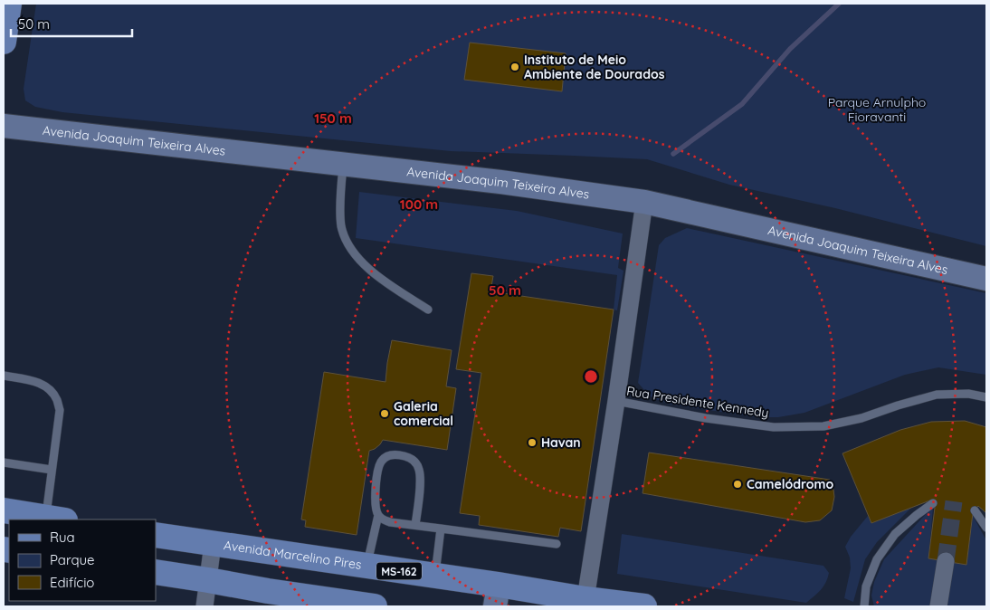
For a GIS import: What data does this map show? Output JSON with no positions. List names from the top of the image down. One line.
{"streets":{"main road":["Avenida Joaquim Teixeira Alves","Avenida Marcelino Pires","MS-162"],"lane":["Rua Presidente Kennedy"]},"parks":["Parque Arnulpho Fioravanti"],"places":["Instituto de Meio Ambiente de Dourados","Galeria comercial","Havan","Camelódromo"],"legend":["Rua","Parque","Edifício"],"scale_bar":"50 m","rings":["150 m","100 m","50 m"]}
